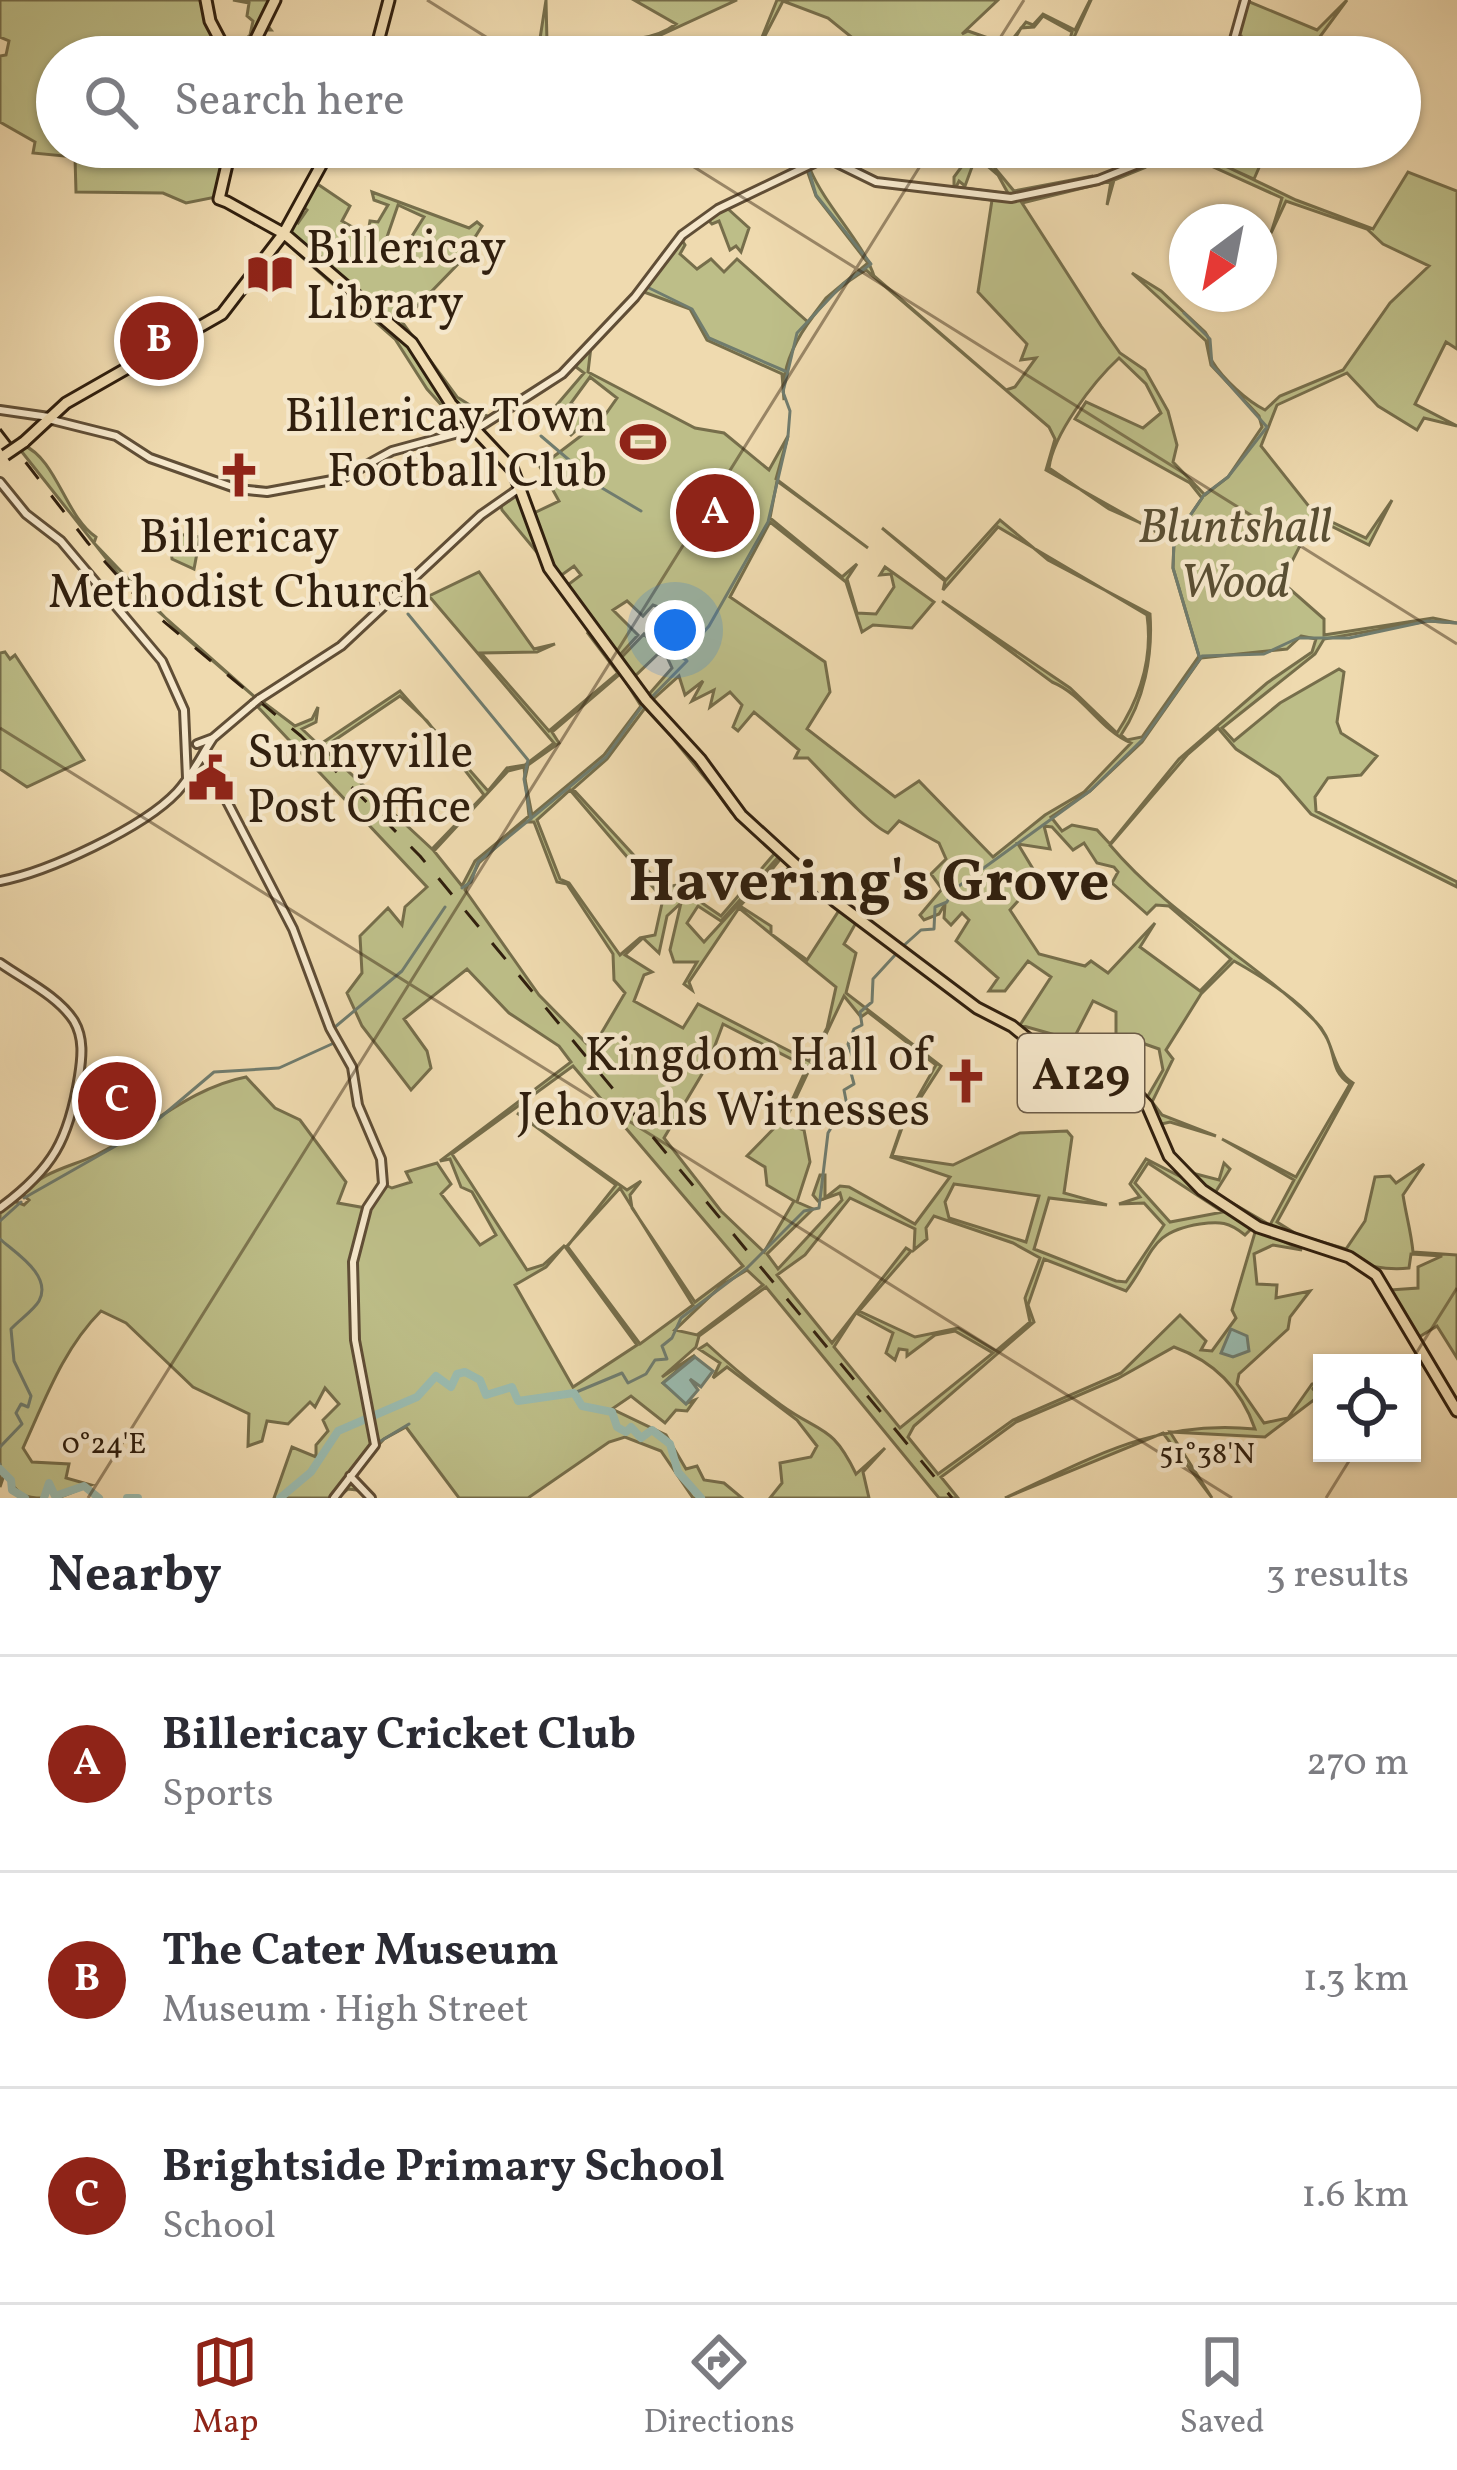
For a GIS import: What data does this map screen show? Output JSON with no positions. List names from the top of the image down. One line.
{"streets":{"main road":["A129"]},"districts":["Havering's Grove"],"parks":["Bluntshall Wood"],"places":{"library":["Billericay Library"],"sports":["Billericay Town Football Club"],"church":["Billericay Methodist Church","Kingdom Hall of Jehovahs Witnesses"],"public building":["Sunnyville Post Office"]},"north":"bottom left","page":{"search":"Search here","pins":["B","A","C"],"heading":["Nearby","3 results"],"list":[{"mark":"A","name":"Billericay Cricket Club","note":"Sports","value":"270 m"},{"mark":"B","name":"The Cater Museum","note":"Museum · High Street","value":"1.3 km"},{"mark":"C","name":"Brightside Primary School","note":"School","value":"1.6 km"}],"nav":["Map","Directions","Saved"]},"coordinates":["0°24'E","51°38'N"]}
